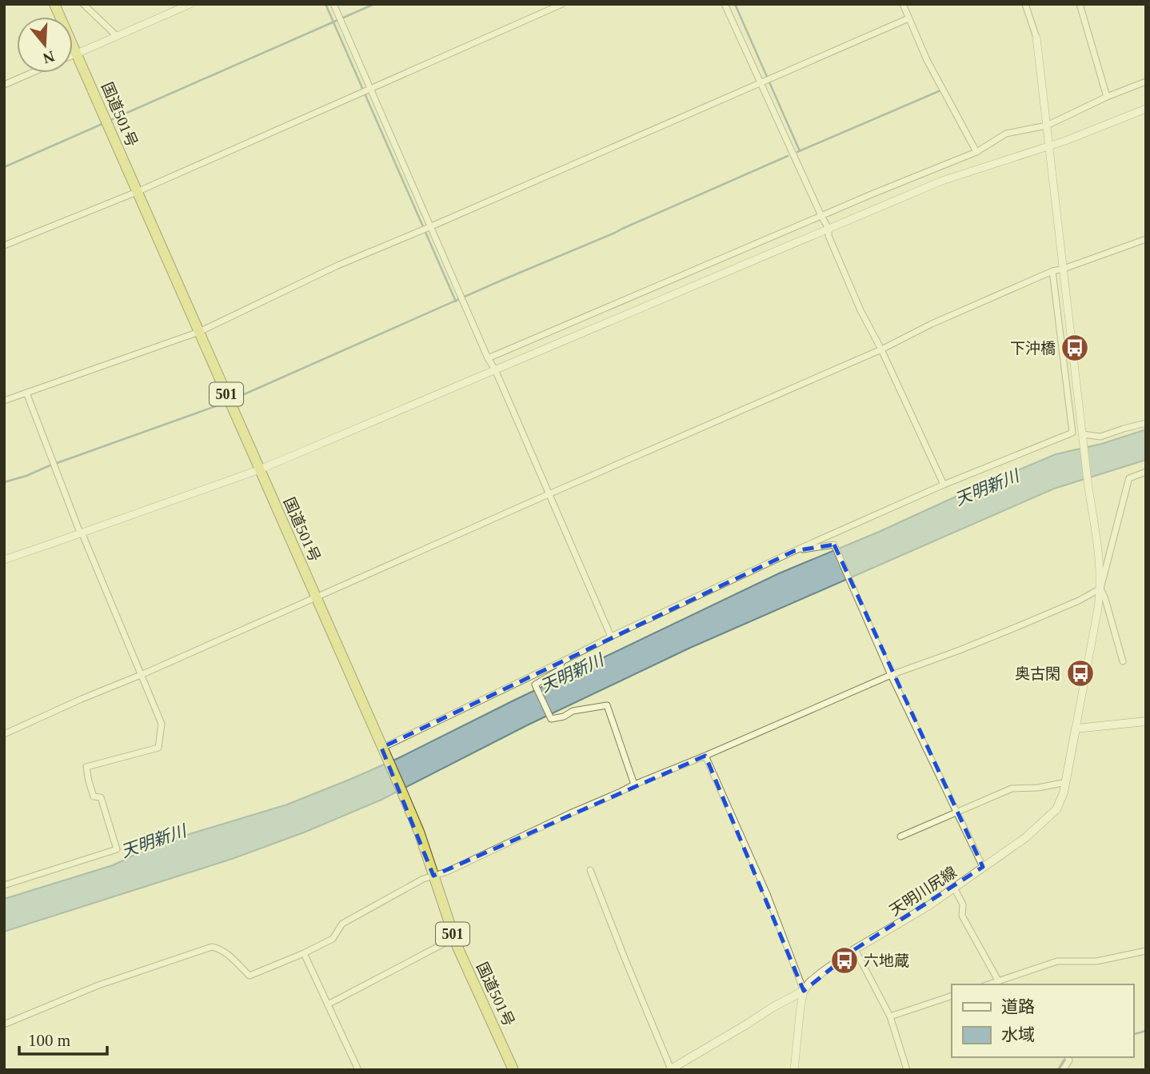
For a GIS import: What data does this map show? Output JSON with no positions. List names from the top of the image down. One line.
{"streets":{"highway":["国道501号","501"],"main road":["天明川尻線"]},"water":["天明新川"],"places":{"bus stop":["下沖橋","奥古閑","六地蔵"]},"legend":["道路","水域"],"scale_bar":"100 m","north":"bottom"}
